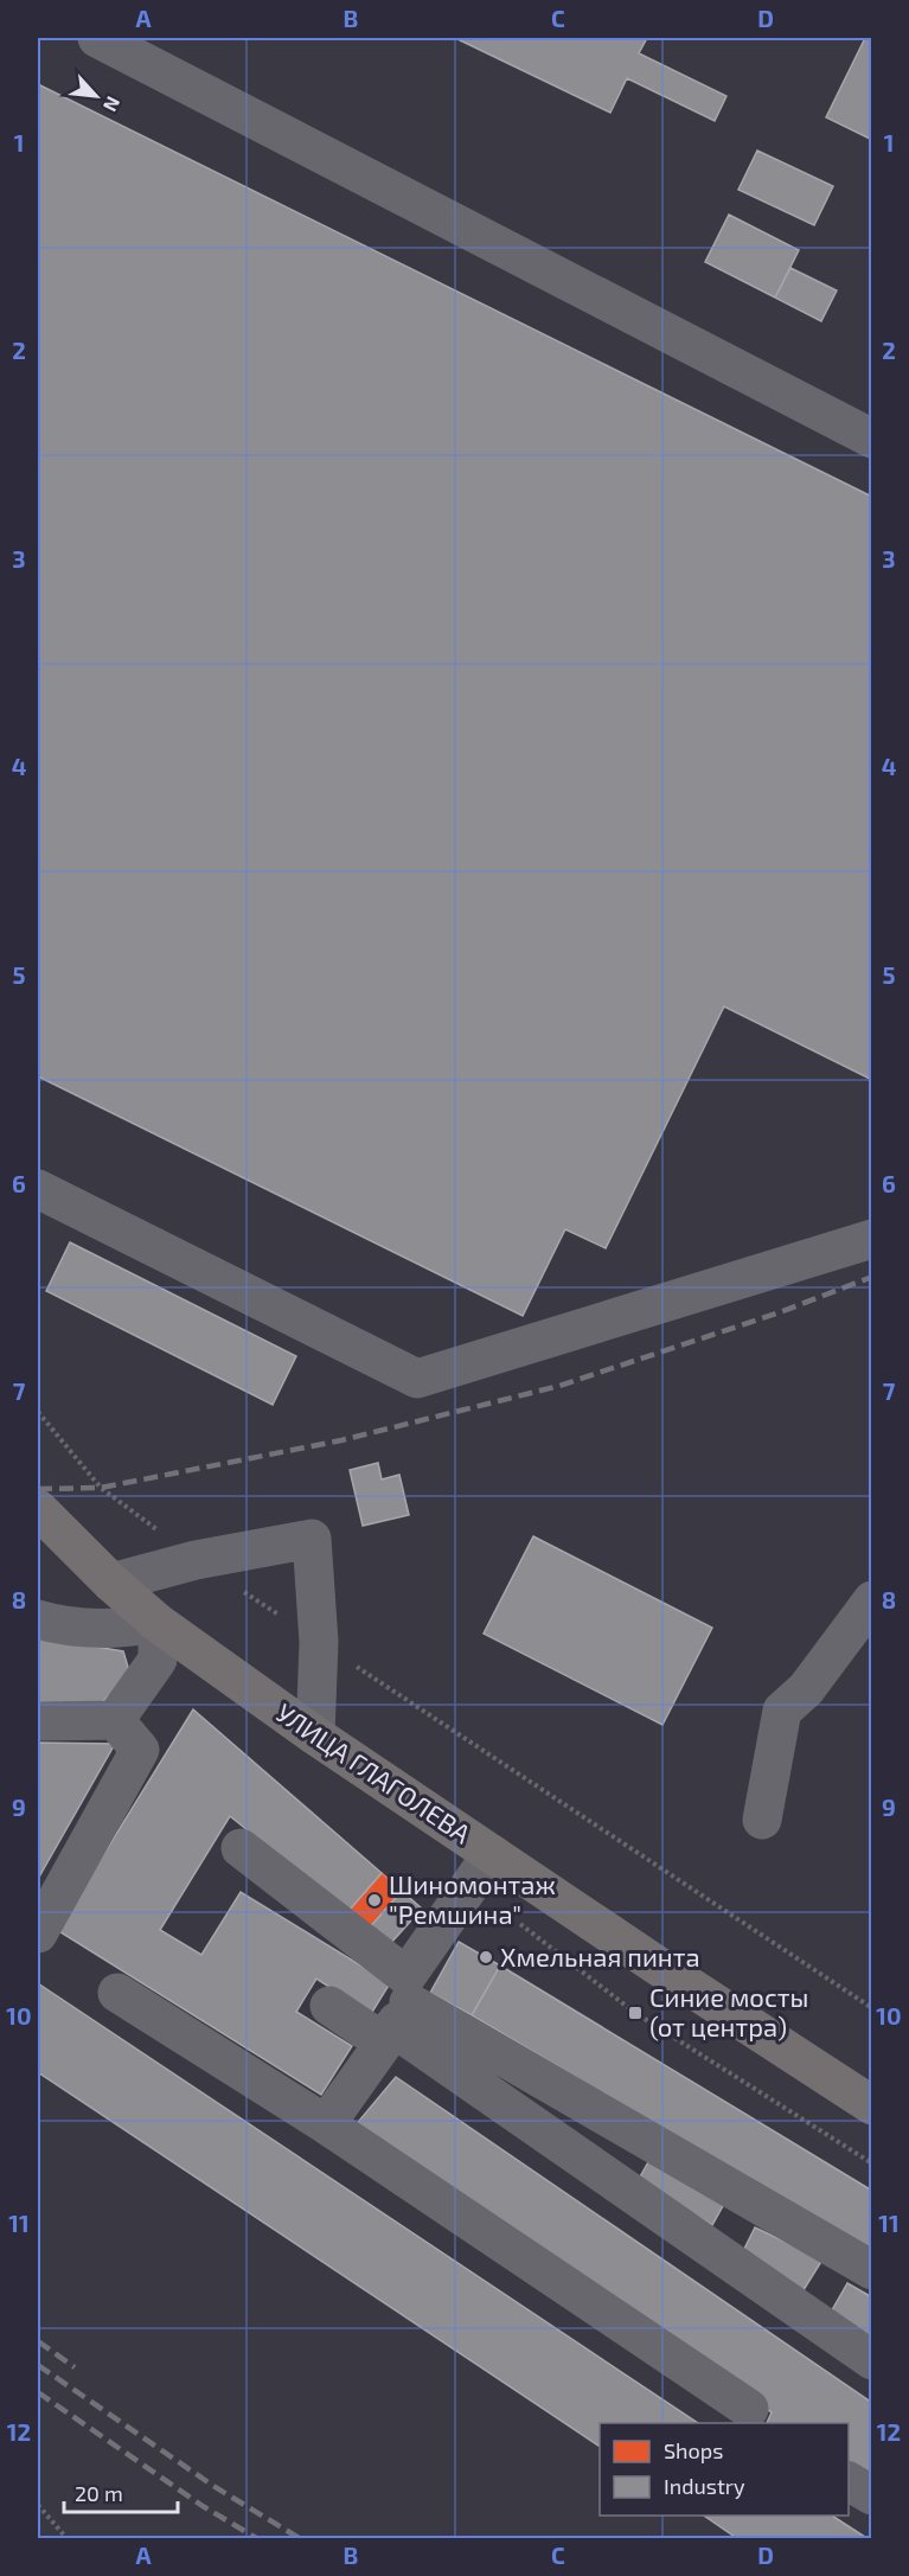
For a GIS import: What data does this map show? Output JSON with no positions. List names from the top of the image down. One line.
{"streets":{"main road":["УЛИЦА ГЛАГОЛЕВА"]},"places":{"other":["Шиномонтаж \"Ремшина\"","Хмельная пинта"],"transit":["Синие мосты (от центра)"]},"legend":["Shops","Industry"],"scale_bar":"20 m","north":"bottom right","grid":{"columns":["A","B","C","D"],"rows":["1","2","3","4","5","6","7","8","9","10","11","12"]}}
